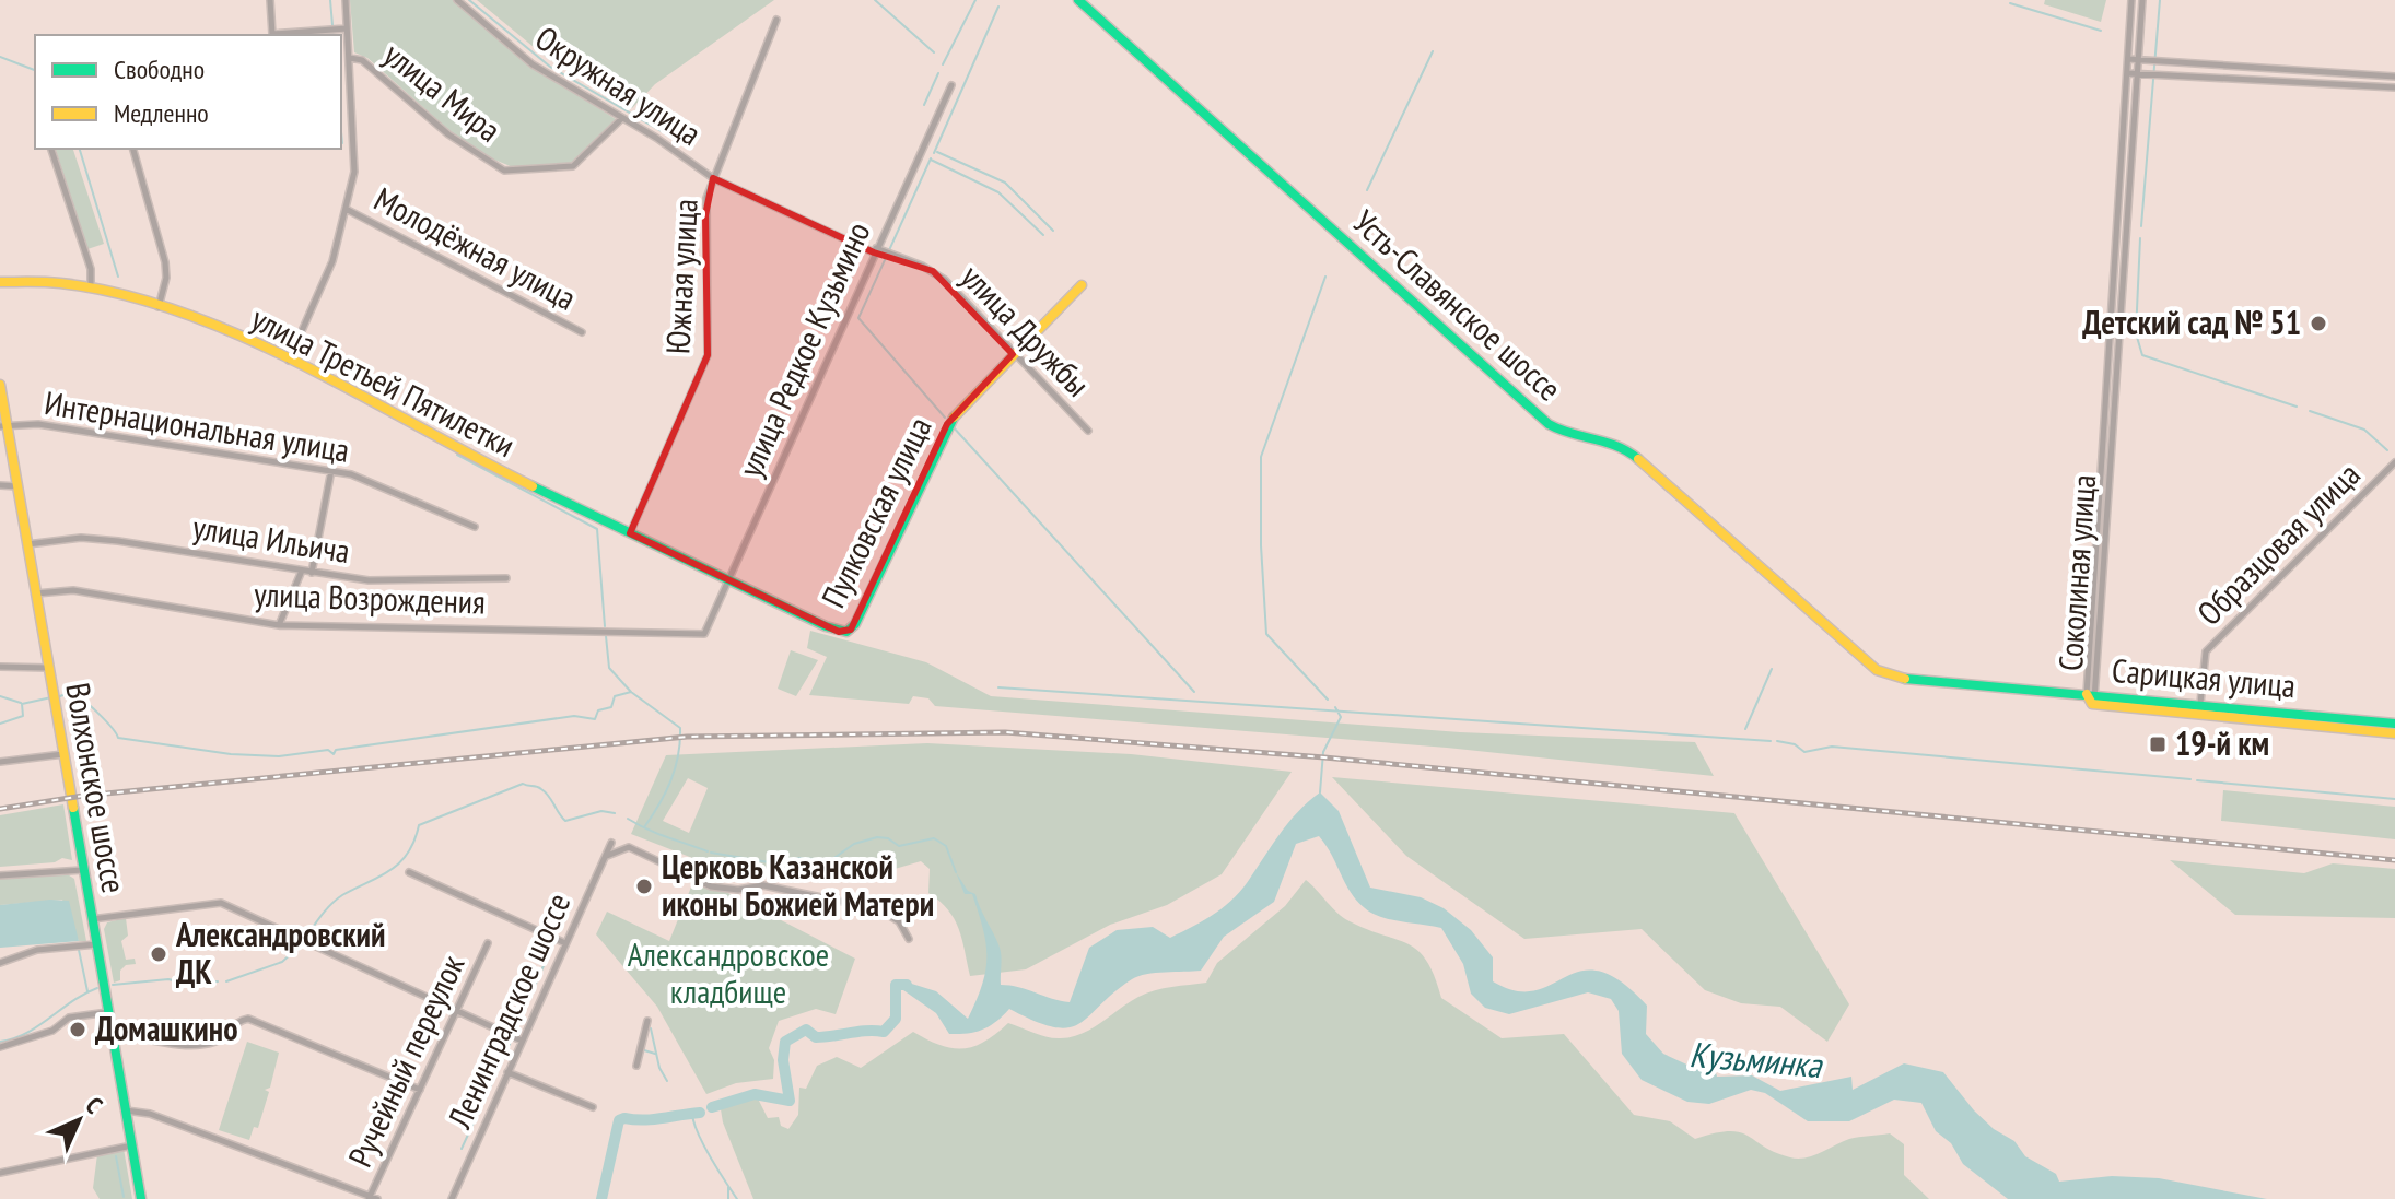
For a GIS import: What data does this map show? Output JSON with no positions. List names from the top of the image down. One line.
{"streets":{"street":["Окружная улица","улица Мира","Молодёжная улица","Южная улица","Усть-Славянское шоссе","улица Дружбы","улица Редкое Кузьмино","улица Третьей Пятилетки","Интернациональная улица","Пулковская улица","улица Ильича","Образцовая улица","Соколиная улица","улица Возрождения","Сарицкая улица","Волхонское шоссе","Ленинградское шоссе","Ручейный переулок"]},"crossings":[["Окружная улица","улица Мира"],["Окружная улица","Южная улица"],["Окружная улица","улица Дружбы"],["Южная улица","улица Дружбы"],["Южная улица","улица Третьей Пятилетки"],["Усть-Славянское шоссе","Сарицкая улица"],["улица Дружбы","улица Редкое Кузьмино"],["улица Дружбы","Пулковская улица"],["улица Редкое Кузьмино","улица Третьей Пятилетки"],["улица Редкое Кузьмино","Пулковская улица"],["улица Редкое Кузьмино","улица Возрождения"],["улица Третьей Пятилетки","Пулковская улица"],["Интернациональная улица","Волхонское шоссе"],["улица Ильича","Волхонское шоссе"],["Образцовая улица","Сарицкая улица"],["Соколиная улица","Сарицкая улица"],["улица Возрождения","Волхонское шоссе"]],"water":["Кузьминка"],"parks":["Александровское кладбище"],"places":{"other":["Детский сад № 51","Церковь Казанской иконы Божией Матери","Александровский ДК","Домашкино"],"transit":["19-й км"]},"legend":["Свободно","Медленно"],"north":"top right"}
